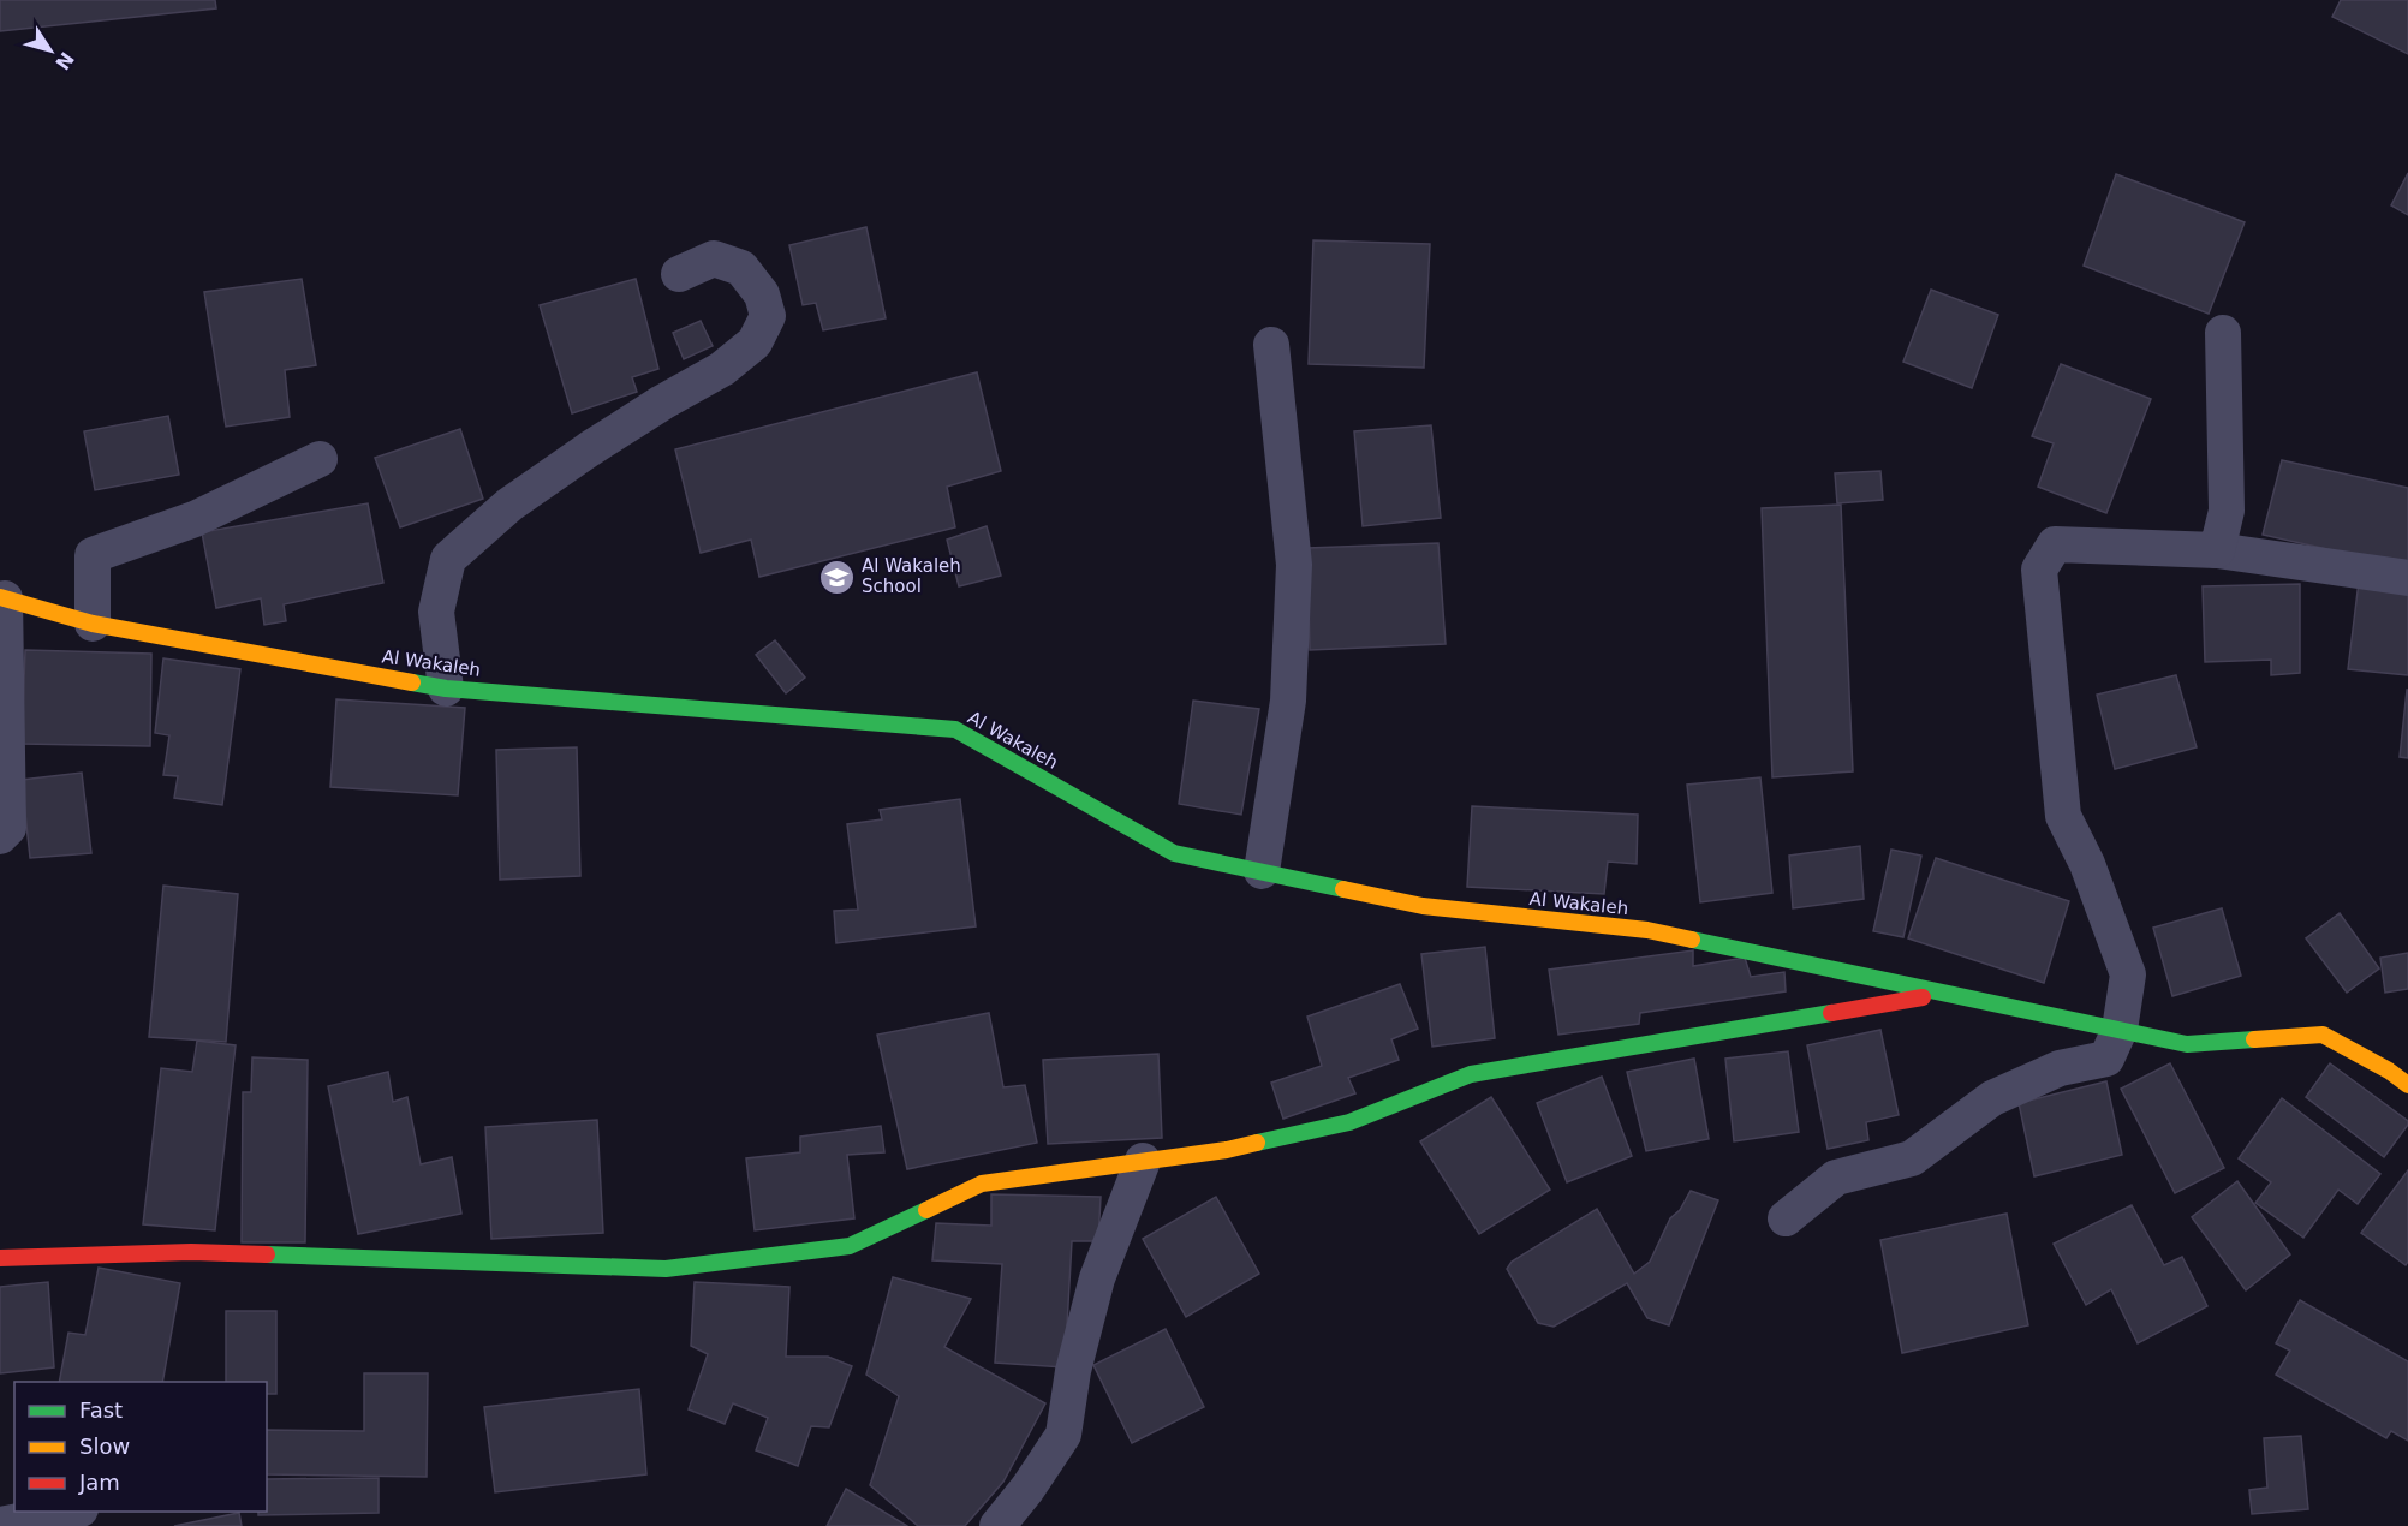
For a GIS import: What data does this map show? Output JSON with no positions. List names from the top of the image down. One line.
{"streets":{"street":["Al Wakaleh"]},"places":{"school or university":["Al Wakaleh School"]},"legend":["Fast","Slow","Jam"],"north":"bottom right"}
